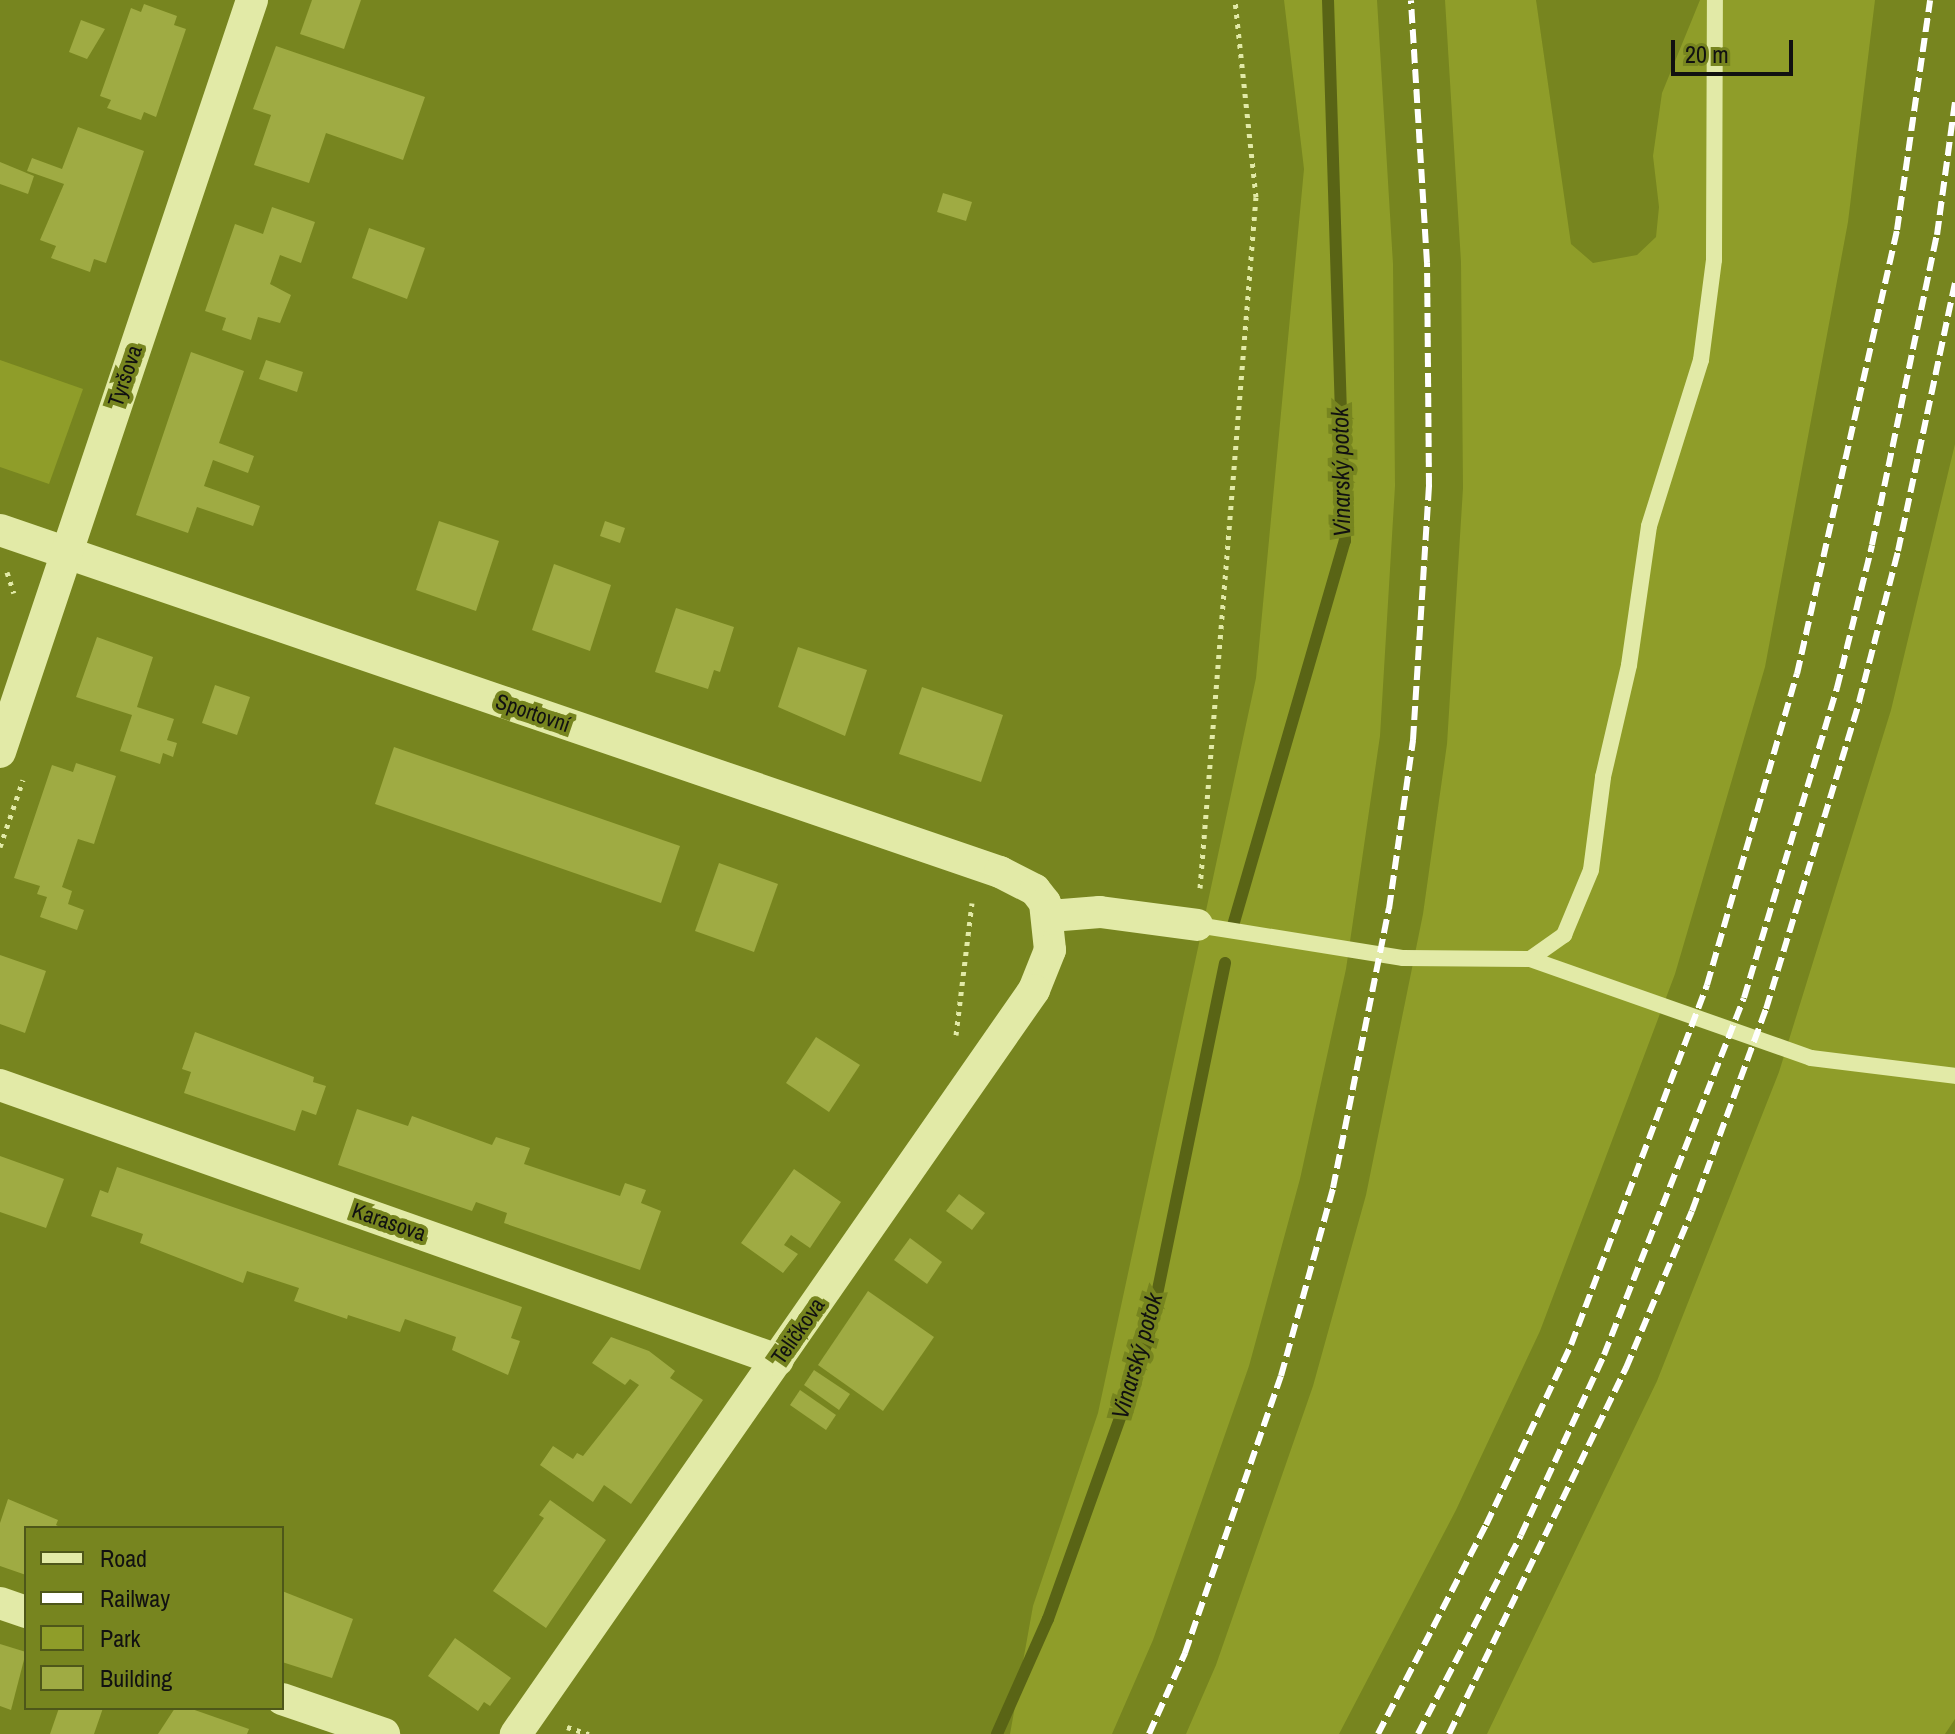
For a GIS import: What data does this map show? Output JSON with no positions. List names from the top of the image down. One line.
{"streets":{"street":["Tyršova","Sportovní","Karasova","Teličkova"]},"crossings":[["Tyršova","Sportovní"],["Sportovní","Teličkova"],["Karasova","Teličkova"]],"water":["Vinarský potok"],"legend":["Road","Railway","Park","Building"],"scale_bar":"20 m"}
